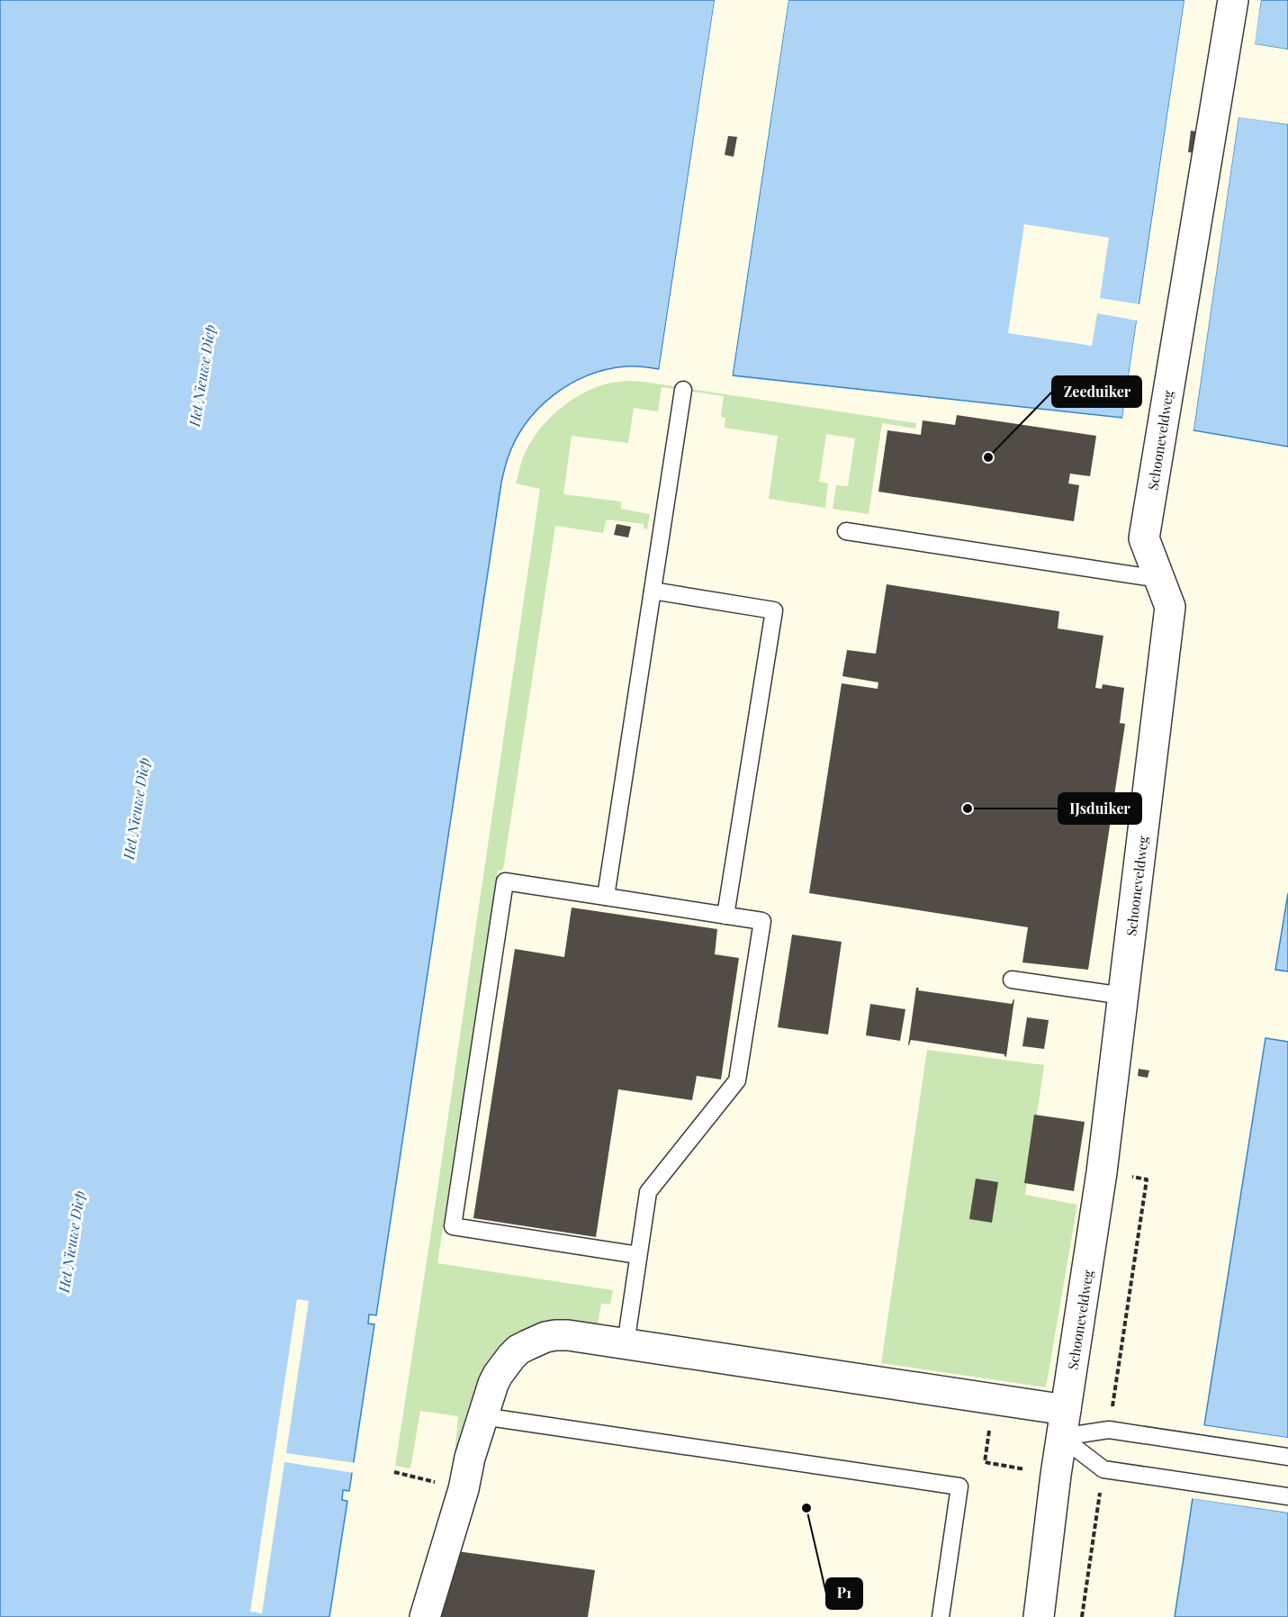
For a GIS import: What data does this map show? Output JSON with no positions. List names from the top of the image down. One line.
{"streets":{"street":["Schooneveldweg"]},"water":["Het Nieuwe Diep"],"places":["Zeeduiker","IJsduiker","P1"]}
